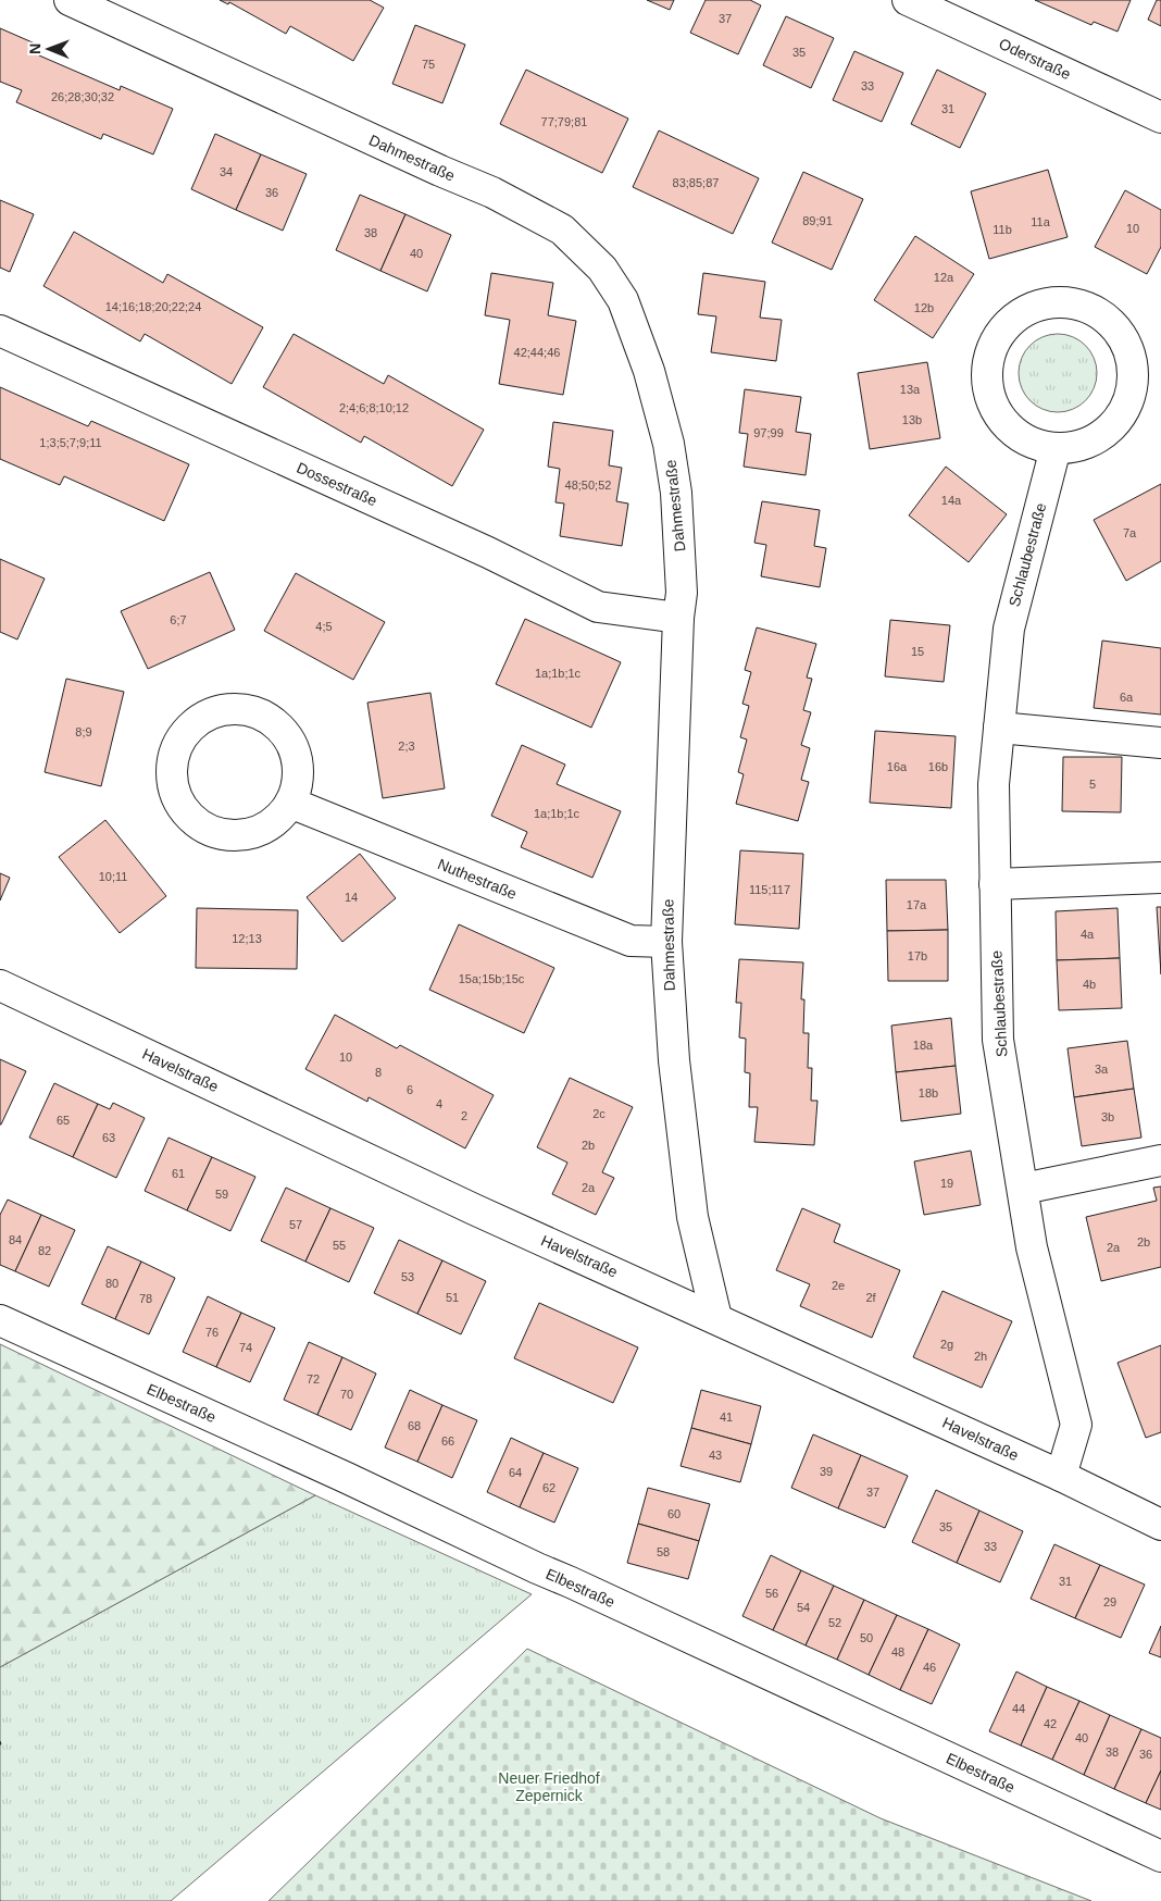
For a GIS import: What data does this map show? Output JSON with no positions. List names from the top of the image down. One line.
{"streets":{"street":["Oderstraße","Dahmestraße","Dossestraße","Schlaubestraße","Nuthestraße","Havelstraße","Elbestraße"]},"crossings":[["Dahmestraße","Dossestraße"],["Dahmestraße","Nuthestraße"],["Dahmestraße","Havelstraße"],["Schlaubestraße","Havelstraße"]],"parks":["Neuer Friedhof Zepernick"],"house_numbers":["37","35","75","33","26;28;30;32","31","77;79;81","34","83;85;87","36","89;91","11a","10","11b","38","40","12a","14;16;18;20;22;24","12b","42;44;46","13a","2;4;6;8;10;12","13b","97;99","1;3;5;7;9;11","48;50;52","14a","7a","6;7","4;5","15","1a;1b;1c","6a","8;9","2;3","16a","16b","5","1a;1b;1c","10;11","115;117","14","17a","4a","12;13","17b","15a;15b;15c","4b","18a","10","3a","8","6","18b","4","2c","2","3b","65","63","2b","61","19","2a","59","57","84","2b","55","2a","82","53","80","2e","51","2f","78","76","2g","74","2h","72","70","41","68","66","43","39","64","62","37","60","35","33","58","31","56","29","54","52","50","48","46","44","42","40","38","36"],"north":"left"}
